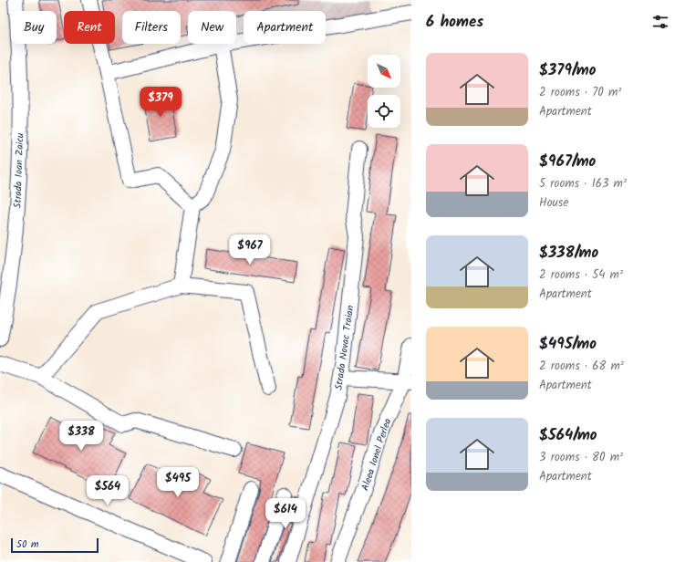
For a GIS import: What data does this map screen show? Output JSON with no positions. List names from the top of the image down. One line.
{"streets":{"street":["Strada Ioan Zaicu","Strada Novac Traian","Aleea Ionel Perlea"]},"scale_bar":"50 m","north":"bottom right","page":{"heading":"6 homes","chip":["Buy","Rent","Filters","New","Apartment"],"list":[{"name":"$379/mo","note":"2 rooms · 70 m² · Apartment"},{"name":"$967/mo","note":"5 rooms · 163 m² · House"},{"name":"$338/mo","note":"2 rooms · 54 m² · Apartment"},{"name":"$495/mo","note":"2 rooms · 68 m² · Apartment"},{"name":"$564/mo","note":"3 rooms · 80 m² · Apartment"}],"price":["$379","$967","$338","$495","$564","$614"],"scale":"50 m"}}
